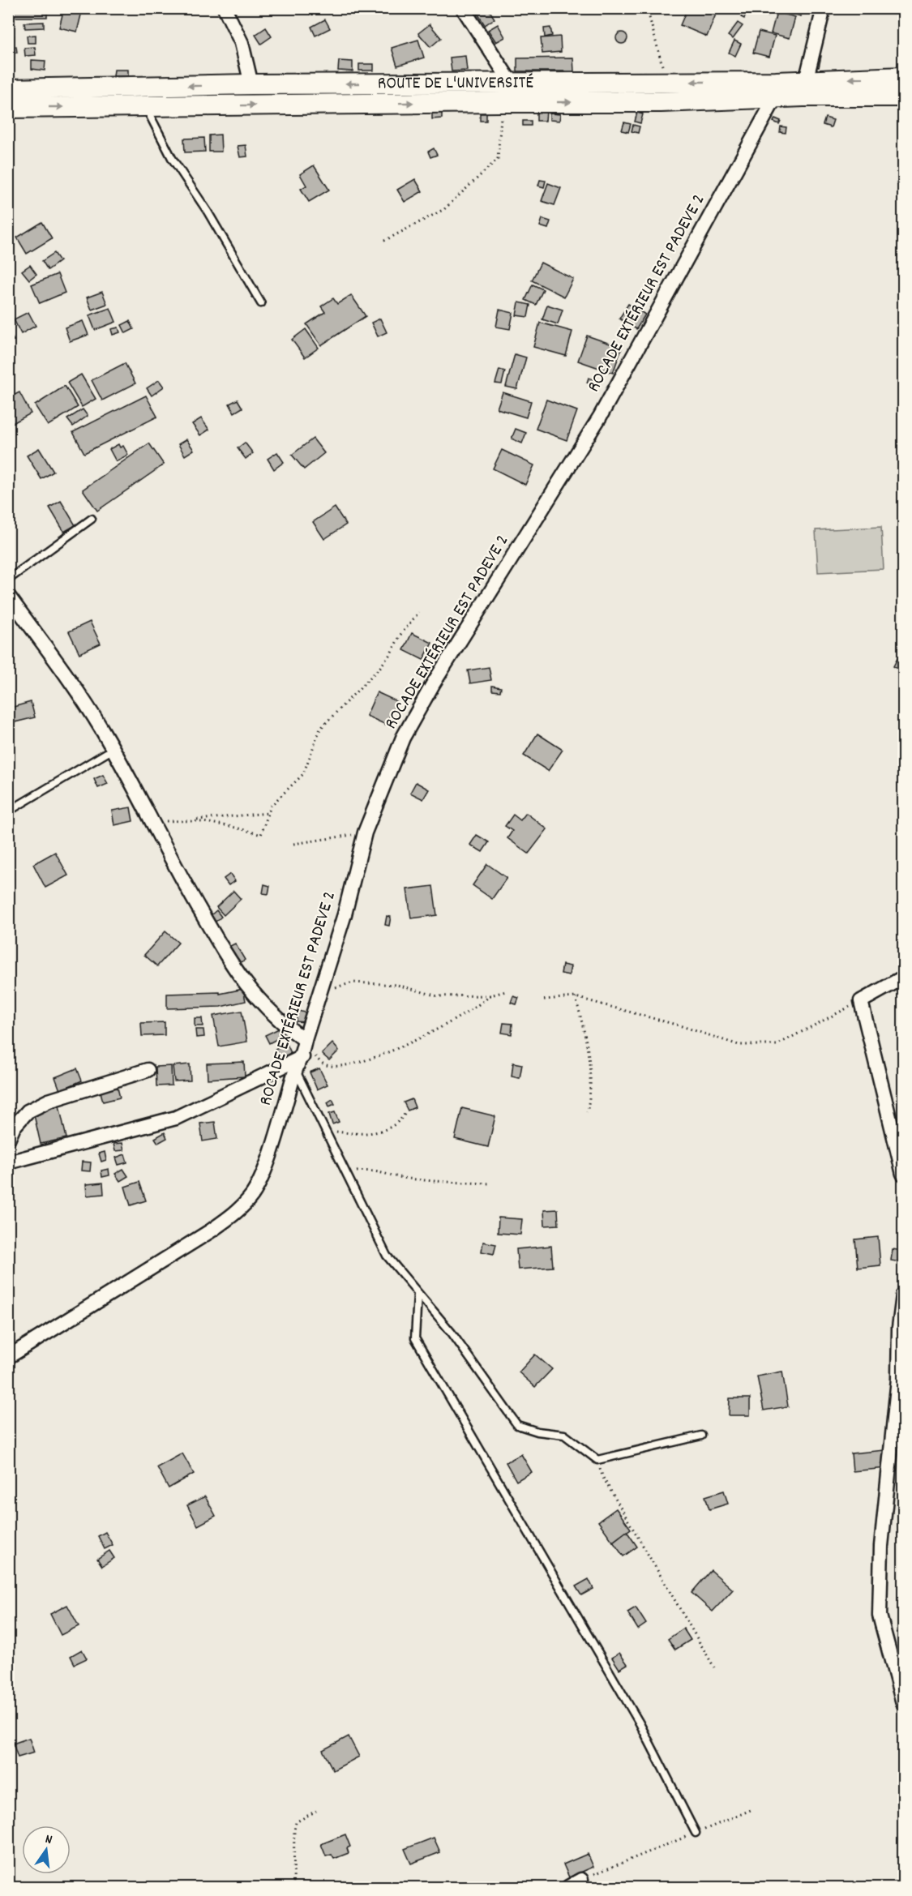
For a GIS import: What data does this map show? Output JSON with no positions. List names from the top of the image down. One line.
{"streets":{"main road":["ROUTE DE L'UNIVERSITÉ"],"street":["ROCADE EXTÉRIEUR EST PADEVE 2"]},"crossings":[["ROUTE DE L'UNIVERSITÉ","ROCADE EXTÉRIEUR EST PADEVE 2"]],"north":"top"}
